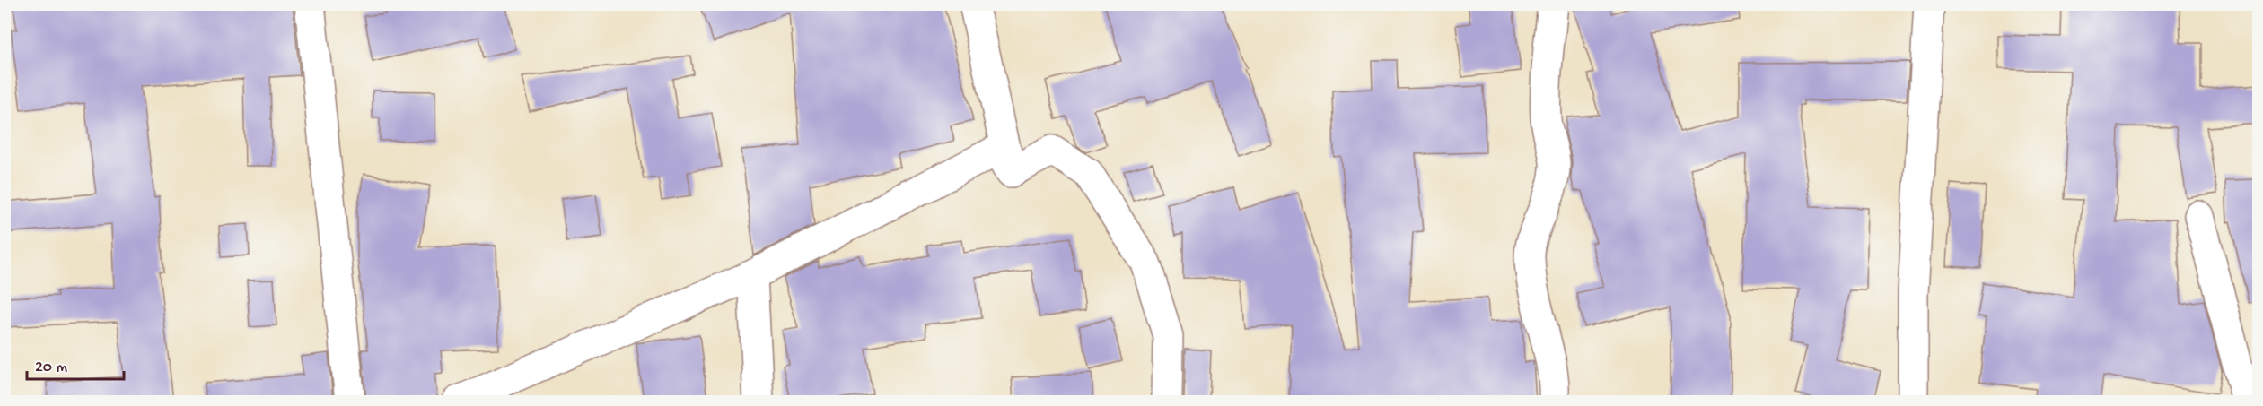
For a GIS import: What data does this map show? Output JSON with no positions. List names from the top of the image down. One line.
{"scale_bar":"20 m"}
